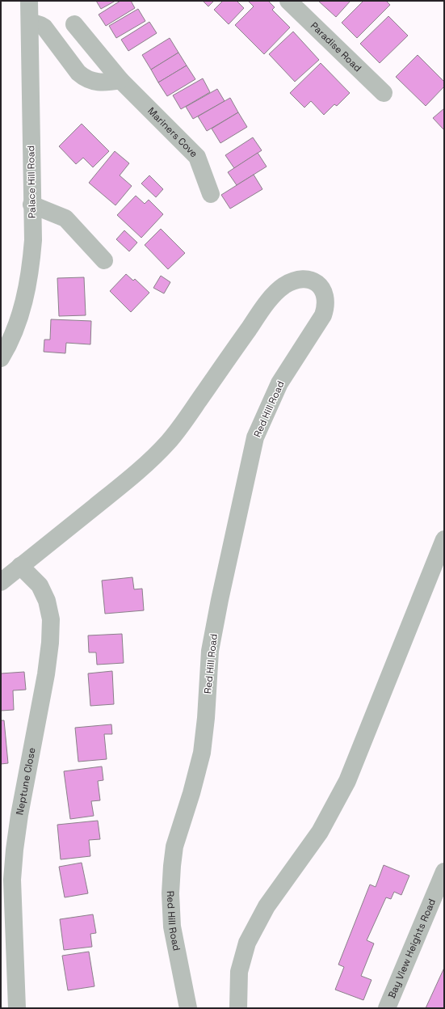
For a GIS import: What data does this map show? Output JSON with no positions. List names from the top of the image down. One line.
{"streets":{"street":["Paradise Road","Mariners Cove","Palace Hill Road","Red Hill Road","Neptune Close","Bay View Heights Road"]},"crossings":[["Red Hill Road","Neptune Close"]]}
